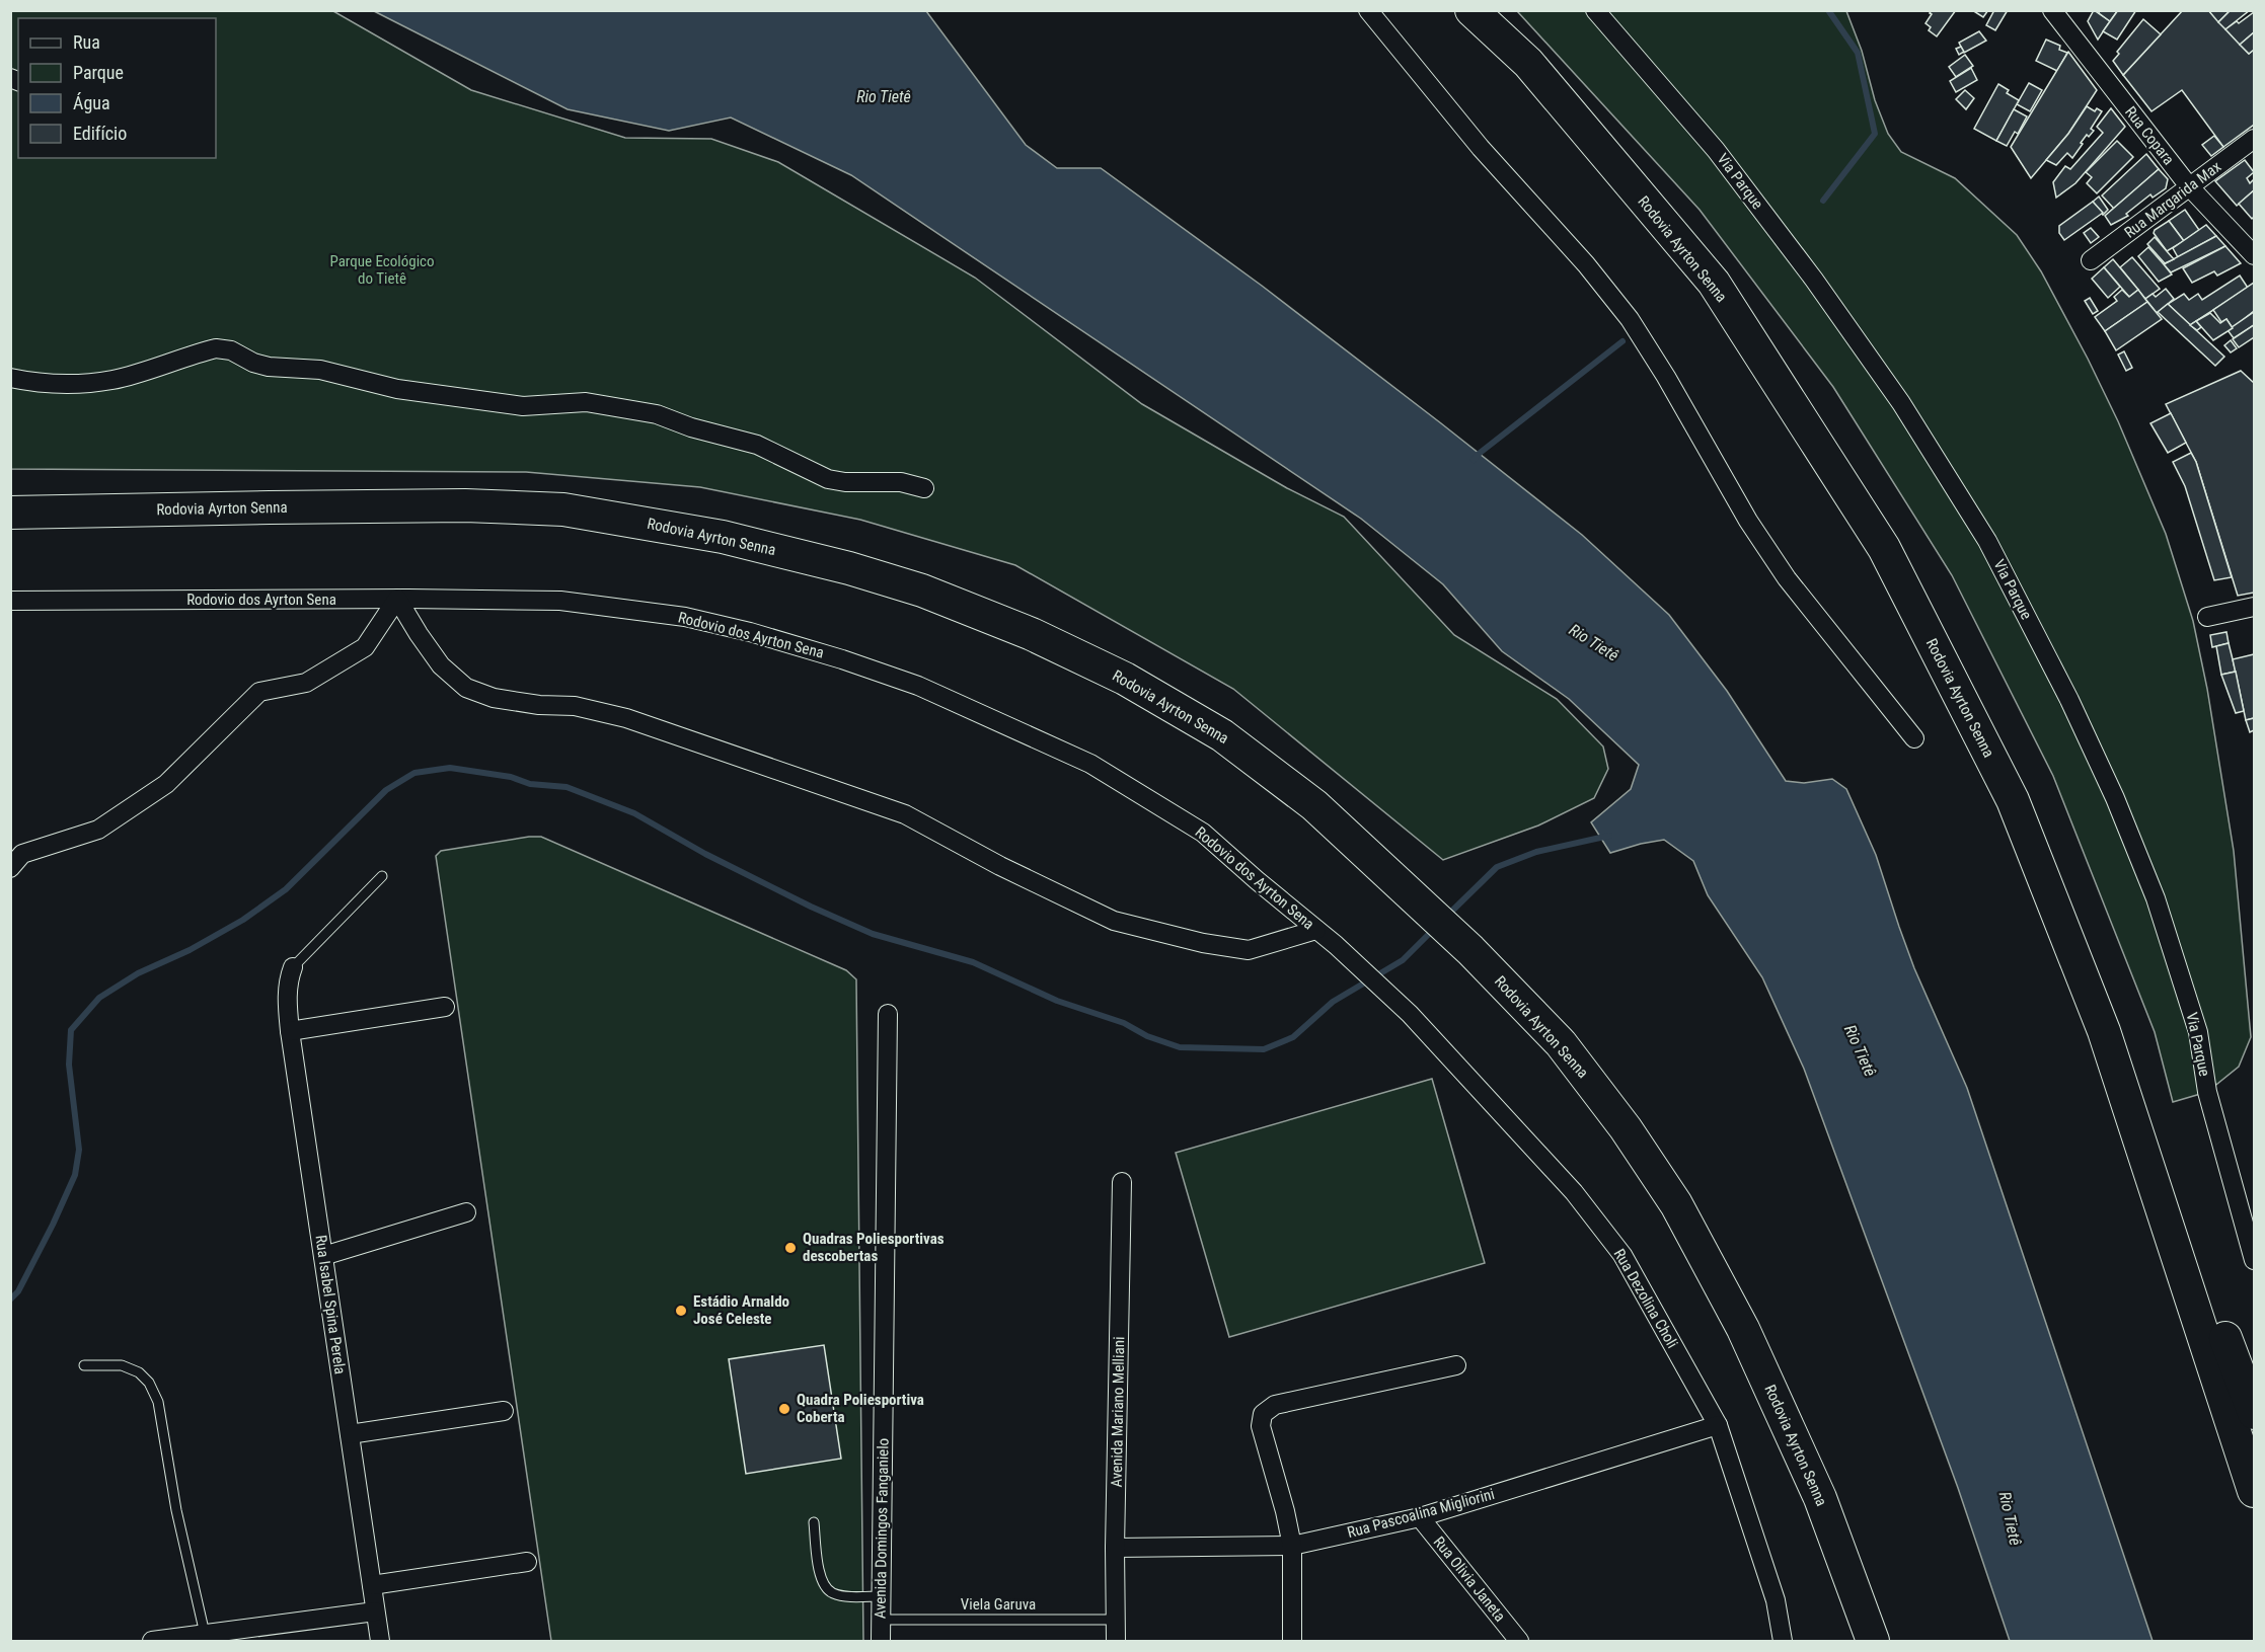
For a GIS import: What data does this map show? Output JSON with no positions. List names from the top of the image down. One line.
{"streets":{"highway":["Rodovia Ayrton Senna"],"street":["Rua Copara","Via Parque","Rua Margarida Max","Rodovio dos Ayrton Sena","Rua Dezolina Choli","Rua Isabel Spina Perela","Avenida Mariano Melliani","Rua Pascoalina Migliorini","Avenida Domingos Fanganielo","Rua Olivia Janeta"],"lane":["Viela Garuva"]},"crossings":[["Rua Copara","Rua Margarida Max"],["Rodovio dos Ayrton Sena","Rua Dezolina Choli"],["Rua Dezolina Choli","Rua Pascoalina Migliorini"],["Avenida Mariano Melliani","Rua Pascoalina Migliorini"],["Avenida Mariano Melliani","Viela Garuva"],["Rua Pascoalina Migliorini","Rua Olivia Janeta"],["Avenida Domingos Fanganielo","Viela Garuva"]],"water":["Rio Tietê"],"parks":["Parque Ecológico do Tietê"],"places":["Quadras Poliesportivas descobertas","Estádio Arnaldo José Celeste","Quadra Poliesportiva Coberta"],"legend":["Rua","Parque","Água","Edifício"]}
